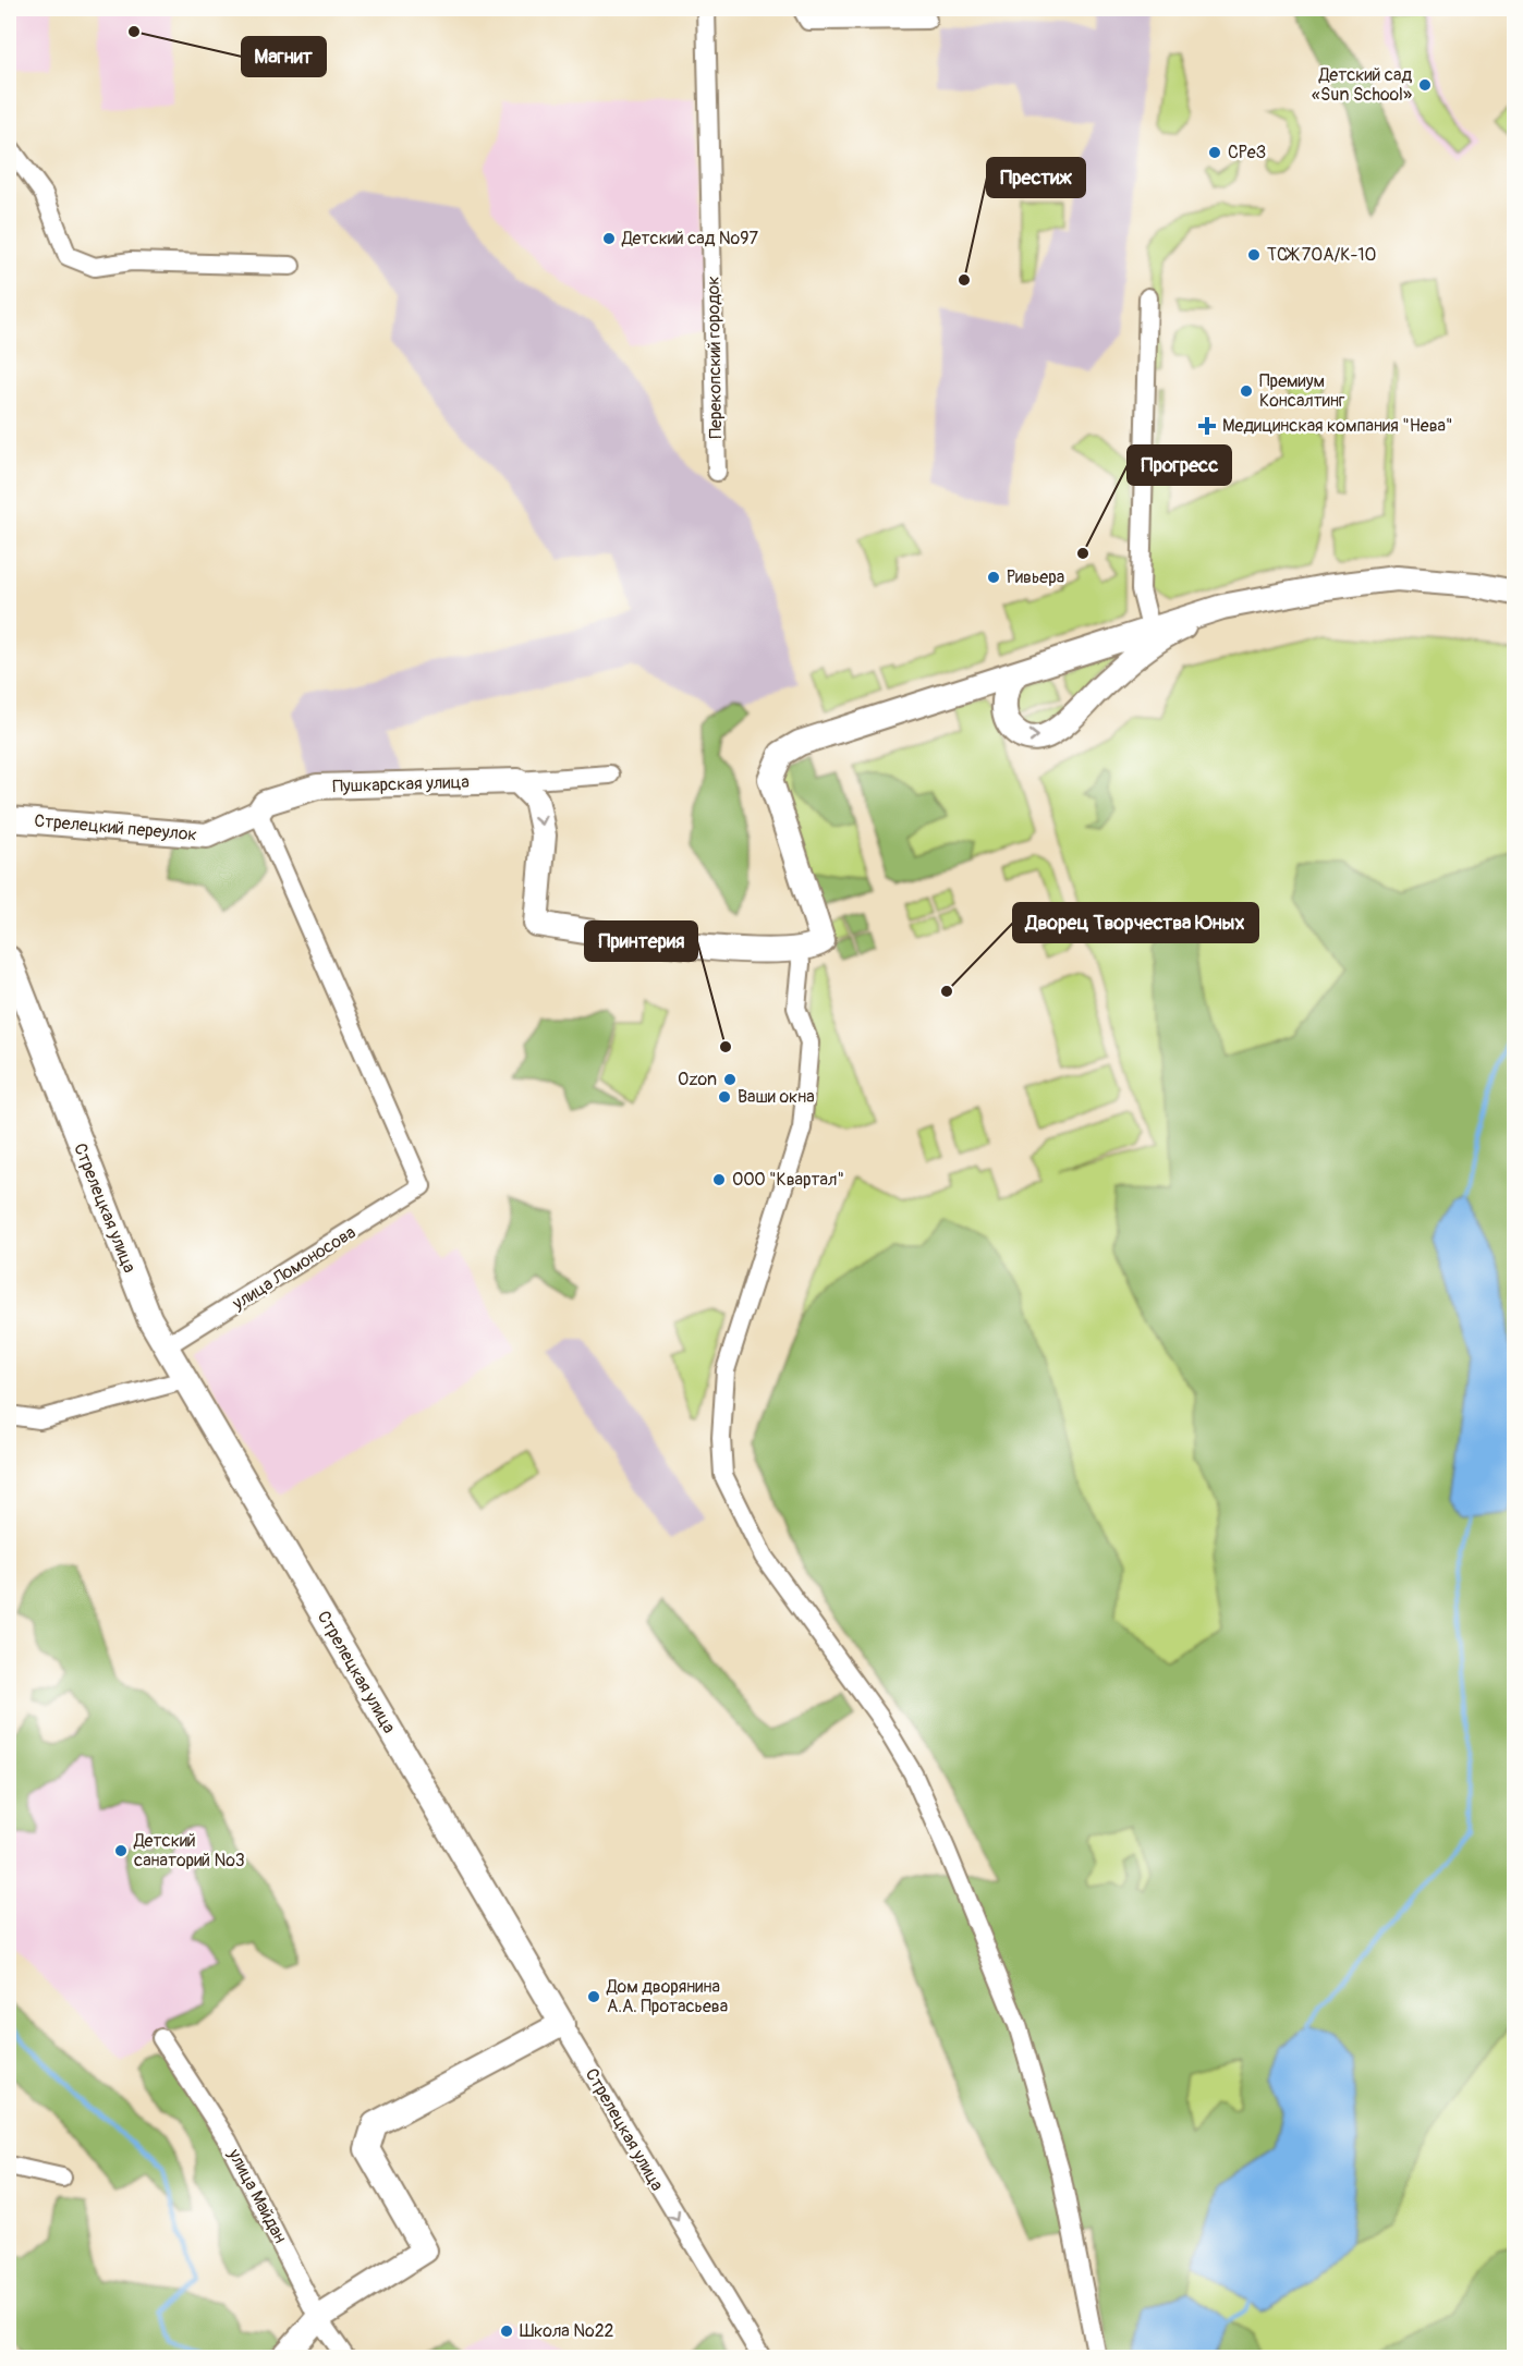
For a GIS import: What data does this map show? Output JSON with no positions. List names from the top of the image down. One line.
{"streets":{"street":["Перекопский городок","Пушкарская улица","Стрелецкий переулок","Стрелецкая улица","улица Ломоносова","улица Майдан"]},"crossings":[["Пушкарская улица","Стрелецкий переулок"],["Пушкарская улица","улица Ломоносова"],["Стрелецкий переулок","улица Ломоносова"],["Стрелецкая улица","улица Ломоносова"]],"places":{"other":["Магнит","Детский сад «Sun School»","СРеЗ","Детский сад №97","ТСЖ 70А/К-10","Престиж","Премиум Консалтинг","Прогресс","Ривьера","Дворец Творчества Юных","Принтерия","Ozon","Ваши окна","ООО \"Квартал\"","Детский санаторий №3","Дом дворянина А.А. Протасьева","Школа №22"],"health":["Медицинская компания \"Нева\""]}}
